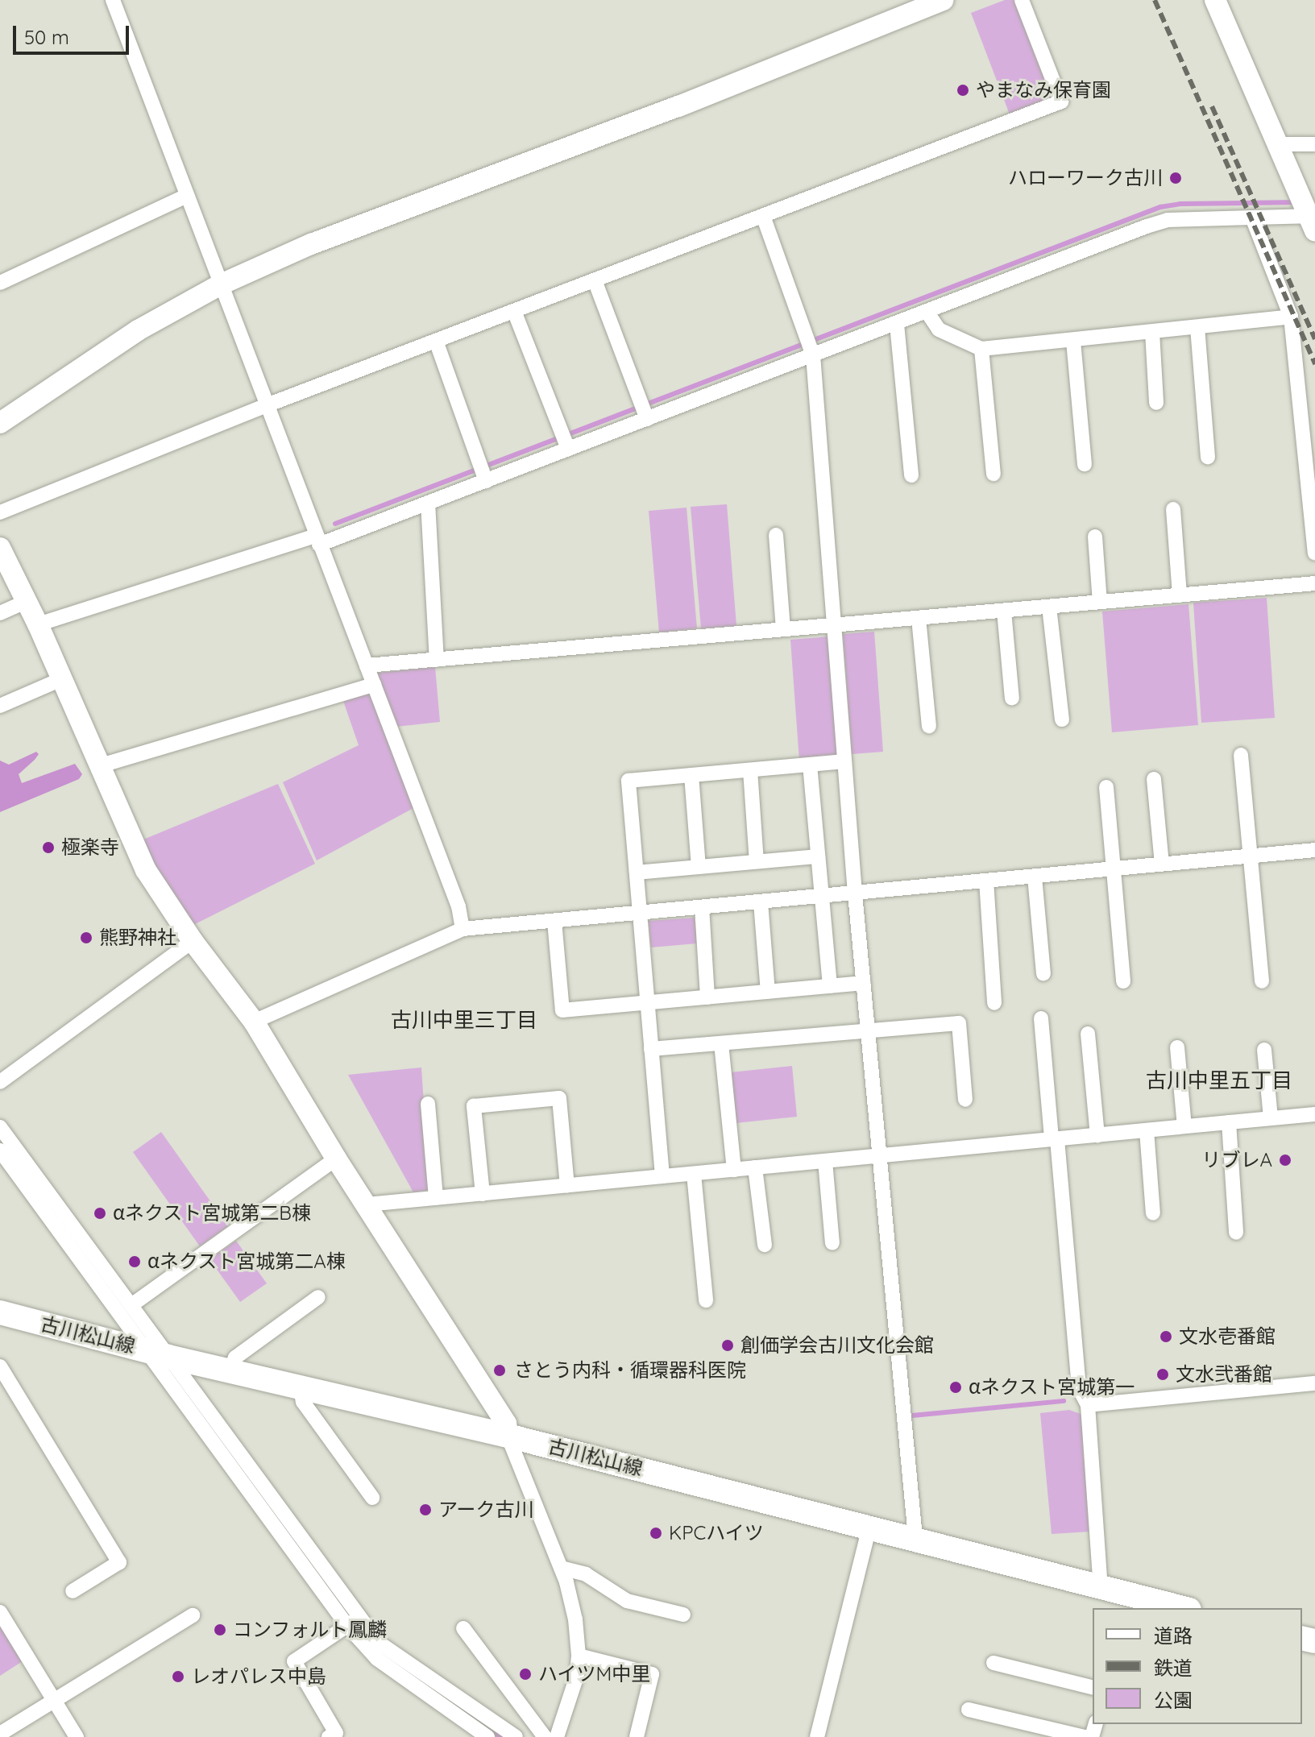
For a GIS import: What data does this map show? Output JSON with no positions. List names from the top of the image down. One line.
{"streets":{"main road":["古川松山線"]},"districts":["古川中里三丁目","古川中里五丁目"],"places":["やまなみ保育園","ハローワーク古川","極楽寺","熊野神社","リブレA","αネクスト宮城第二B棟","αネクスト宮城第二A棟","文水壱番館","創価学会古川文化会館","さとう内科・循環器科医院","文水弐番館","αネクスト宮城第一","アーク古川","KPCハイツ","コンフォルト鳳麟","ハイツM中里","レオパレス中島"],"legend":["道路","鉄道","公園"],"scale_bar":"50 m"}
